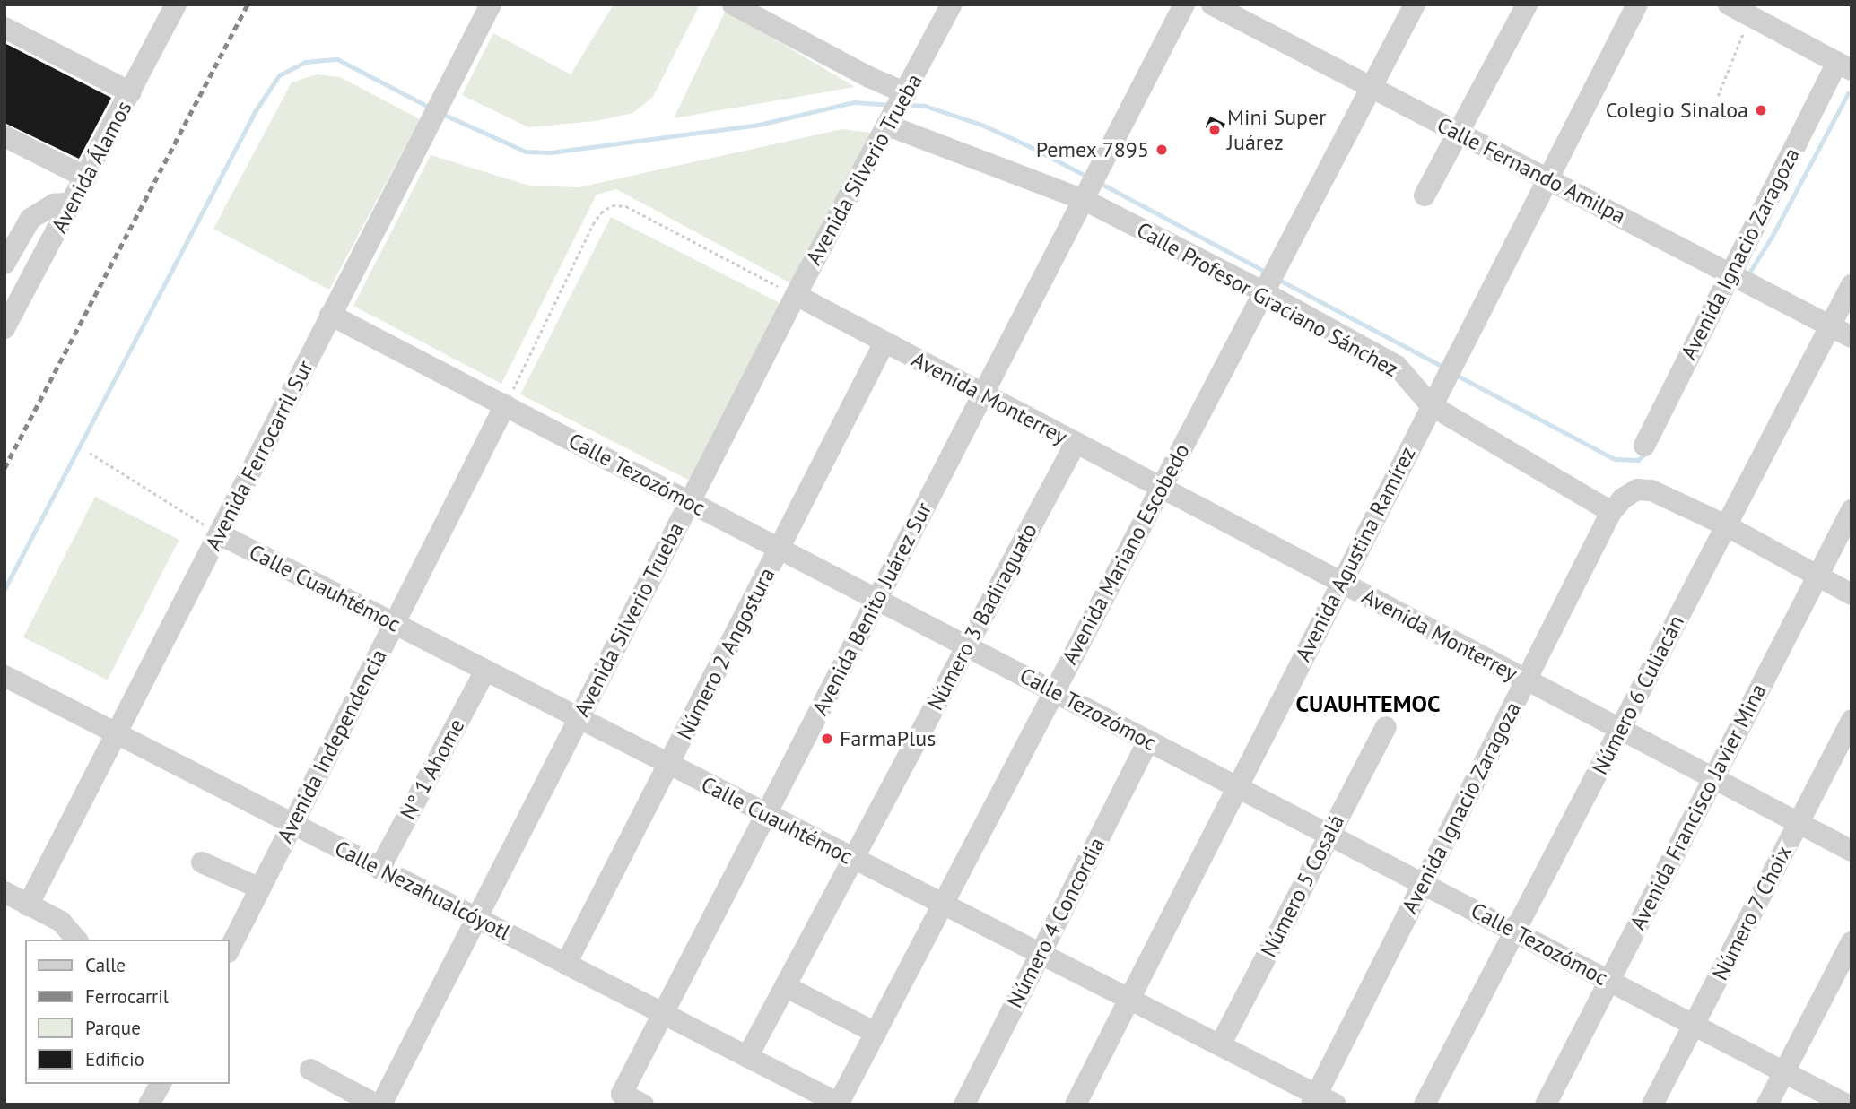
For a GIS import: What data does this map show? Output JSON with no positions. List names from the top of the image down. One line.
{"streets":{"street":["Avenida Álamos","Avenida Silverio Trueba","Calle Fernando Amilpa","Avenida Ignacio Zaragoza","Calle Profesor Graciano Sánchez","Avenida Monterrey","Avenida Ferrocarril Sur","Calle Tezozómoc","Avenida Mariano Escobedo","Avenida Agustina Ramírez","Calle Cuauhtémoc","Avenida Benito Juárez Sur","Número 3 Badiraguato","Número 2 Angostura","Número 6 Culiacán","Avenida Independencia","N° 1 Ahome","Avenida Francisco Javier Mina","Número 5 Cosalá","Calle Nezahualcóyotl","Número 7 Choix","Número 4 Concordia"]},"crossings":[["Avenida Silverio Trueba","Calle Profesor Graciano Sánchez"],["Avenida Silverio Trueba","Avenida Monterrey"],["Avenida Silverio Trueba","Calle Tezozómoc"],["Avenida Silverio Trueba","Calle Cuauhtémoc"],["Avenida Silverio Trueba","Calle Nezahualcóyotl"],["Calle Fernando Amilpa","Avenida Ignacio Zaragoza"],["Calle Fernando Amilpa","Avenida Mariano Escobedo"],["Calle Fernando Amilpa","Avenida Agustina Ramírez"],["Calle Fernando Amilpa","Número 6 Culiacán"],["Avenida Ignacio Zaragoza","Calle Profesor Graciano Sánchez"],["Avenida Ignacio Zaragoza","Avenida Monterrey"],["Avenida Ignacio Zaragoza","Calle Tezozómoc"],["Avenida Ignacio Zaragoza","Calle Cuauhtémoc"],["Calle Profesor Graciano Sánchez","Avenida Mariano Escobedo"],["Calle Profesor Graciano Sánchez","Avenida Agustina Ramírez"],["Calle Profesor Graciano Sánchez","Avenida Benito Juárez Sur"],["Avenida Monterrey","Avenida Mariano Escobedo"],["Avenida Monterrey","Avenida Agustina Ramírez"],["Avenida Monterrey","Avenida Benito Juárez Sur"],["Avenida Monterrey","Número 3 Badiraguato"],["Avenida Monterrey","Número 2 Angostura"],["Avenida Monterrey","Número 6 Culiacán"],["Avenida Monterrey","Avenida Francisco Javier Mina"],["Avenida Monterrey","Número 7 Choix"],["Avenida Ferrocarril Sur","Calle Tezozómoc"],["Avenida Ferrocarril Sur","Calle Cuauhtémoc"],["Avenida Ferrocarril Sur","Calle Nezahualcóyotl"],["Calle Tezozómoc","Avenida Mariano Escobedo"],["Calle Tezozómoc","Avenida Agustina Ramírez"],["Calle Tezozómoc","Avenida Benito Juárez Sur"],["Calle Tezozómoc","Número 3 Badiraguato"],["Calle Tezozómoc","Número 2 Angostura"],["Calle Tezozómoc","Número 6 Culiacán"],["Calle Tezozómoc","Avenida Independencia"],["Calle Tezozómoc","Avenida Francisco Javier Mina"],["Calle Tezozómoc","Número 5 Cosalá"],["Calle Tezozómoc","Número 7 Choix"],["Calle Tezozómoc","Número 4 Concordia"],["Avenida Mariano Escobedo","Calle Cuauhtémoc"],["Avenida Mariano Escobedo","Calle Nezahualcóyotl"],["Avenida Agustina Ramírez","Calle Cuauhtémoc"],["Calle Cuauhtémoc","Avenida Benito Juárez Sur"],["Calle Cuauhtémoc","Número 3 Badiraguato"],["Calle Cuauhtémoc","Número 2 Angostura"],["Calle Cuauhtémoc","Avenida Independencia"],["Calle Cuauhtémoc","N° 1 Ahome"],["Calle Cuauhtémoc","Número 5 Cosalá"],["Calle Cuauhtémoc","Número 4 Concordia"],["Avenida Benito Juárez Sur","Calle Nezahualcóyotl"],["Número 3 Badiraguato","Calle Nezahualcóyotl"],["Número 2 Angostura","Calle Nezahualcóyotl"],["Avenida Independencia","Calle Nezahualcóyotl"],["N° 1 Ahome","Calle Nezahualcóyotl"]],"districts":["CUAUHTEMOC"],"places":["Colegio Sinaloa","Mini Super Juárez","Pemex 7895","FarmaPlus"],"legend":["Calle","Ferrocarril","Parque","Edificio"]}
